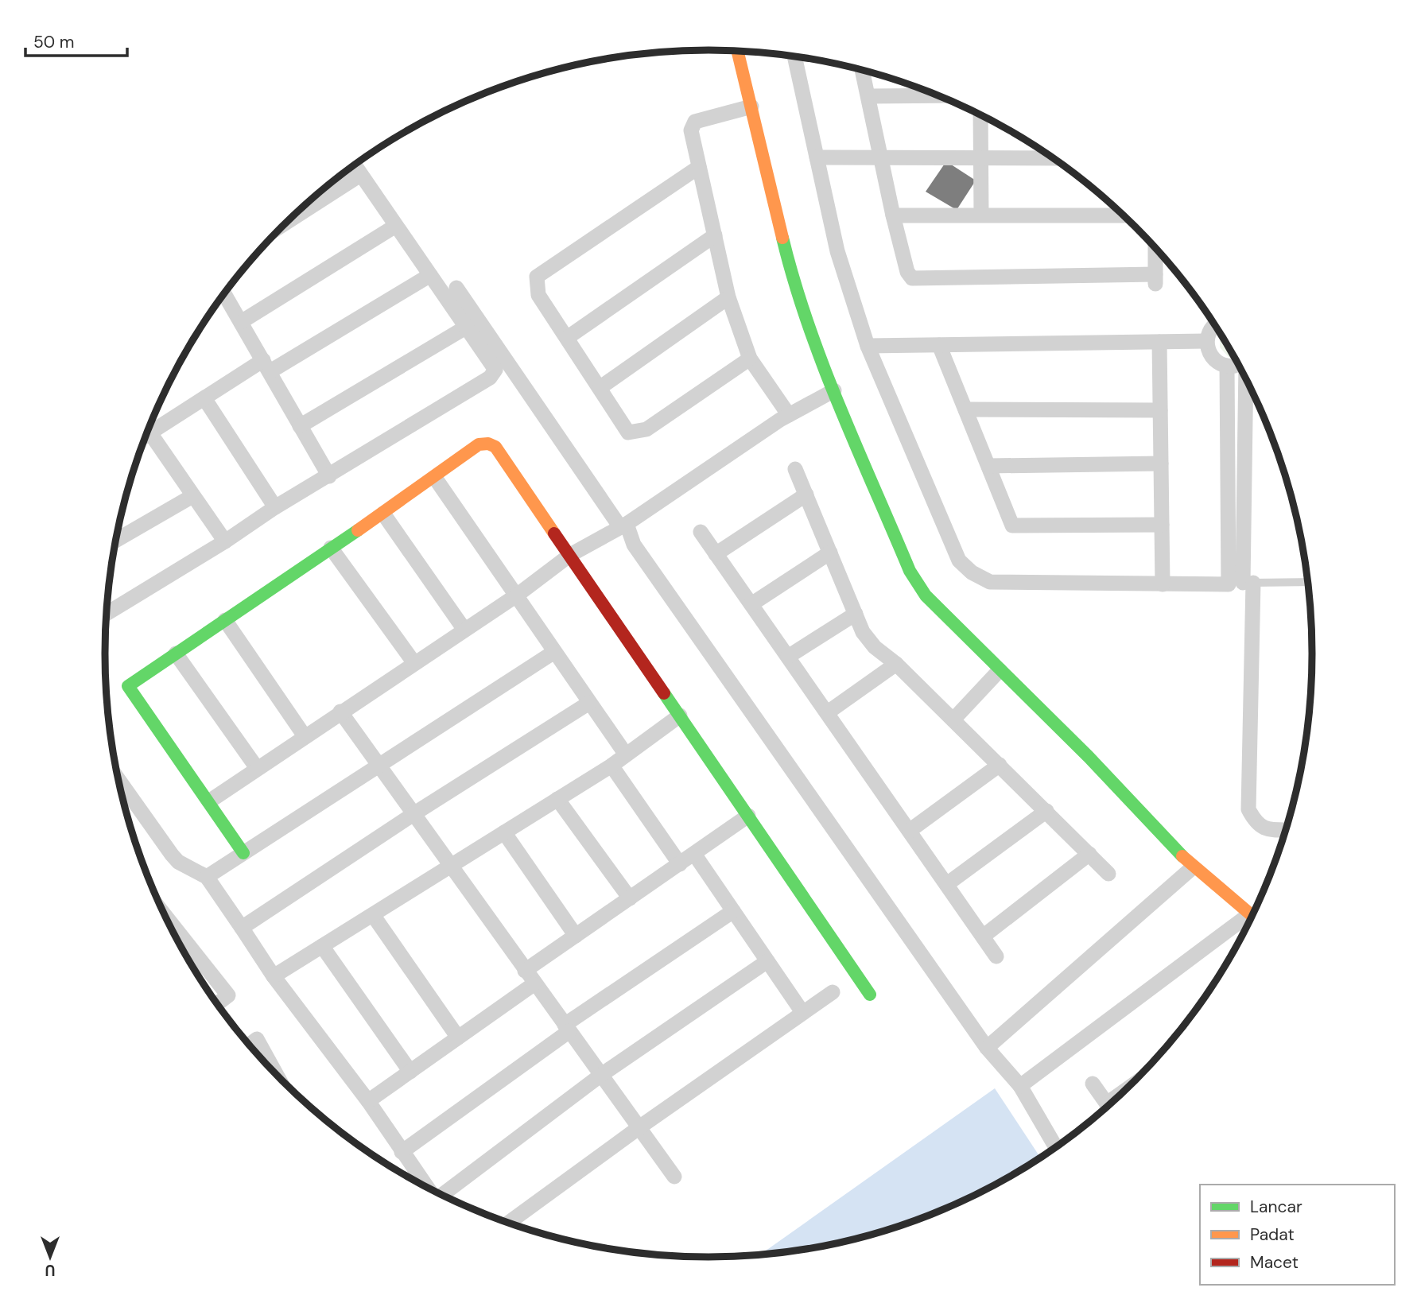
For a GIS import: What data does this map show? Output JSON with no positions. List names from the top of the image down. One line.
{"legend":["Lancar","Padat","Macet"],"scale_bar":"50 m","north":"bottom"}
